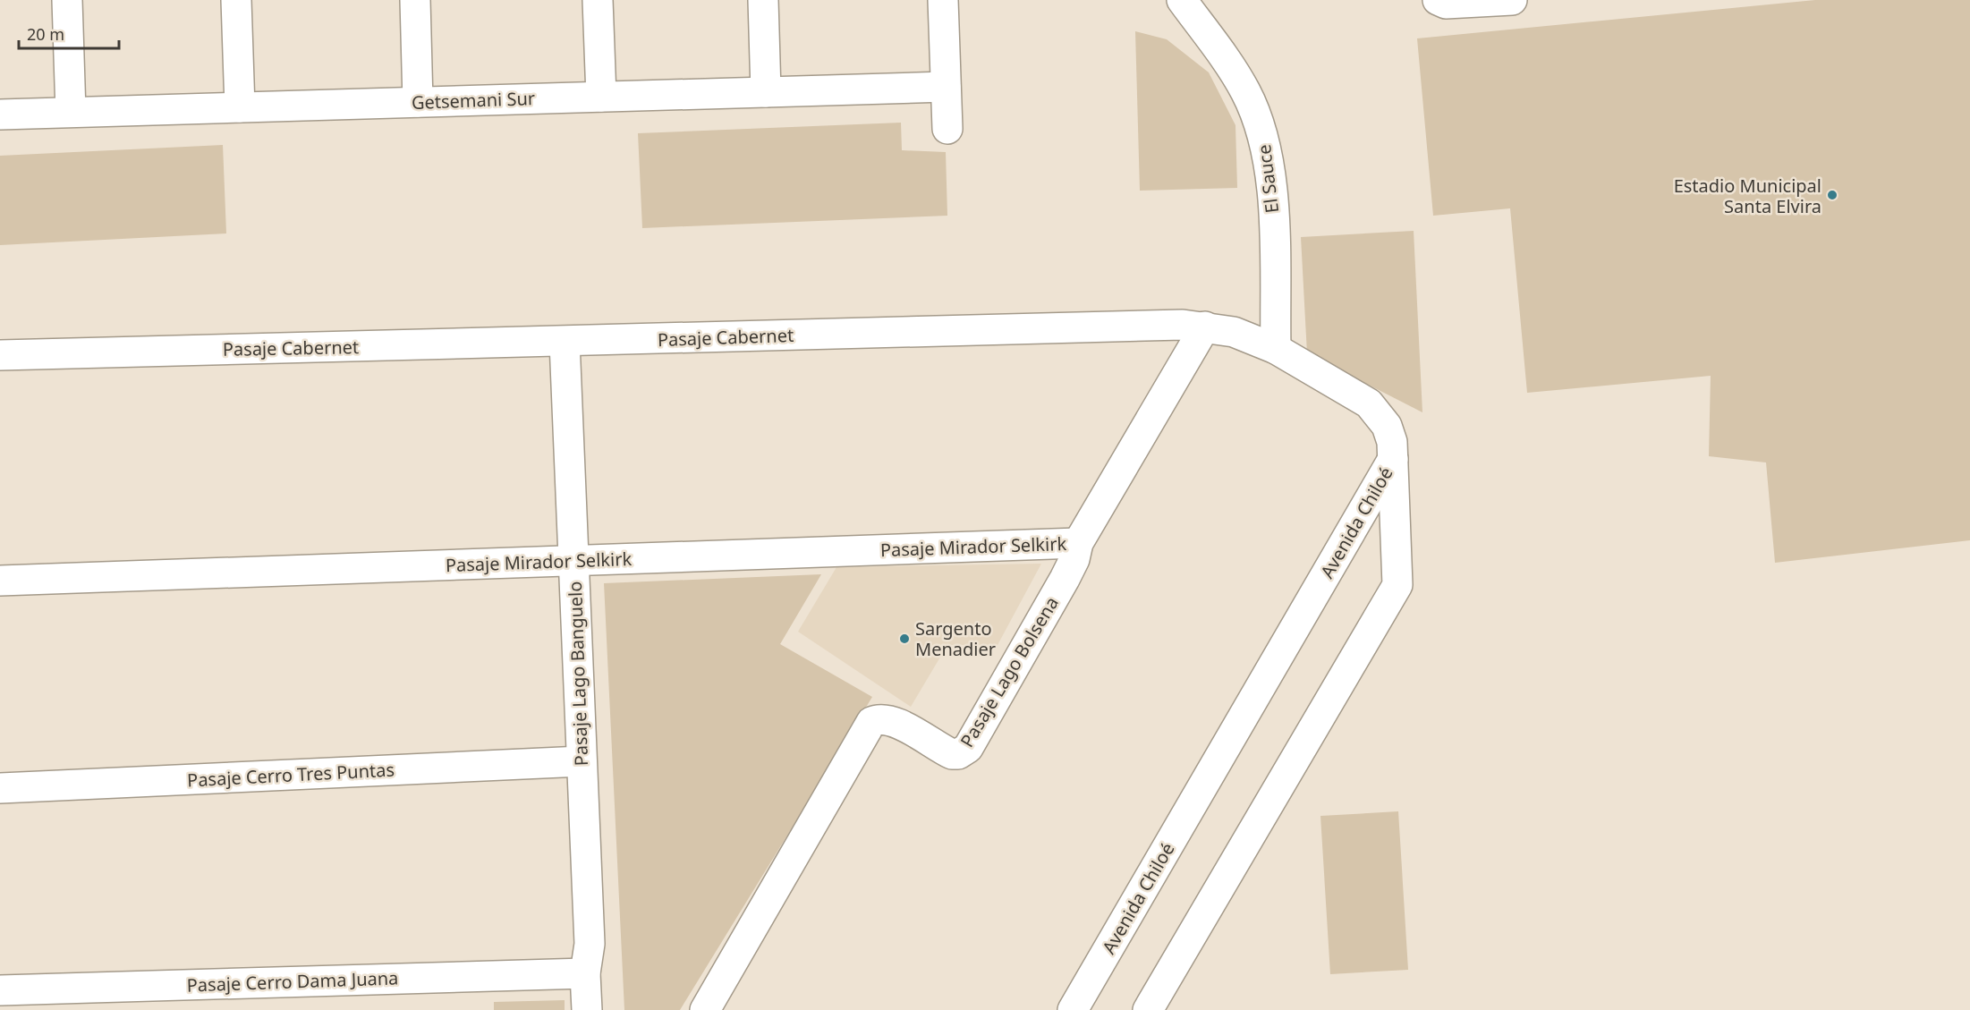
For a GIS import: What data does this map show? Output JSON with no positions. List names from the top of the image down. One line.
{"streets":{"street":["Getsemani Sur","El Sauce","Pasaje Cabernet","Avenida Chiloé","Pasaje Mirador Selkirk","Pasaje Lago Bolsena","Pasaje Lago Banguelo","Pasaje Cerro Tres Puntas","Pasaje Cerro Dama Juana"]},"crossings":[["El Sauce","Pasaje Cabernet"],["Pasaje Cabernet","Avenida Chiloé"],["Pasaje Cabernet","Pasaje Lago Bolsena"],["Pasaje Cabernet","Pasaje Lago Banguelo"],["Pasaje Mirador Selkirk","Pasaje Lago Bolsena"],["Pasaje Mirador Selkirk","Pasaje Lago Banguelo"],["Pasaje Lago Banguelo","Pasaje Cerro Tres Puntas"],["Pasaje Lago Banguelo","Pasaje Cerro Dama Juana"]],"places":["Estadio Municipal Santa Elvira","Sargento Menadier"],"scale_bar":"20 m"}
